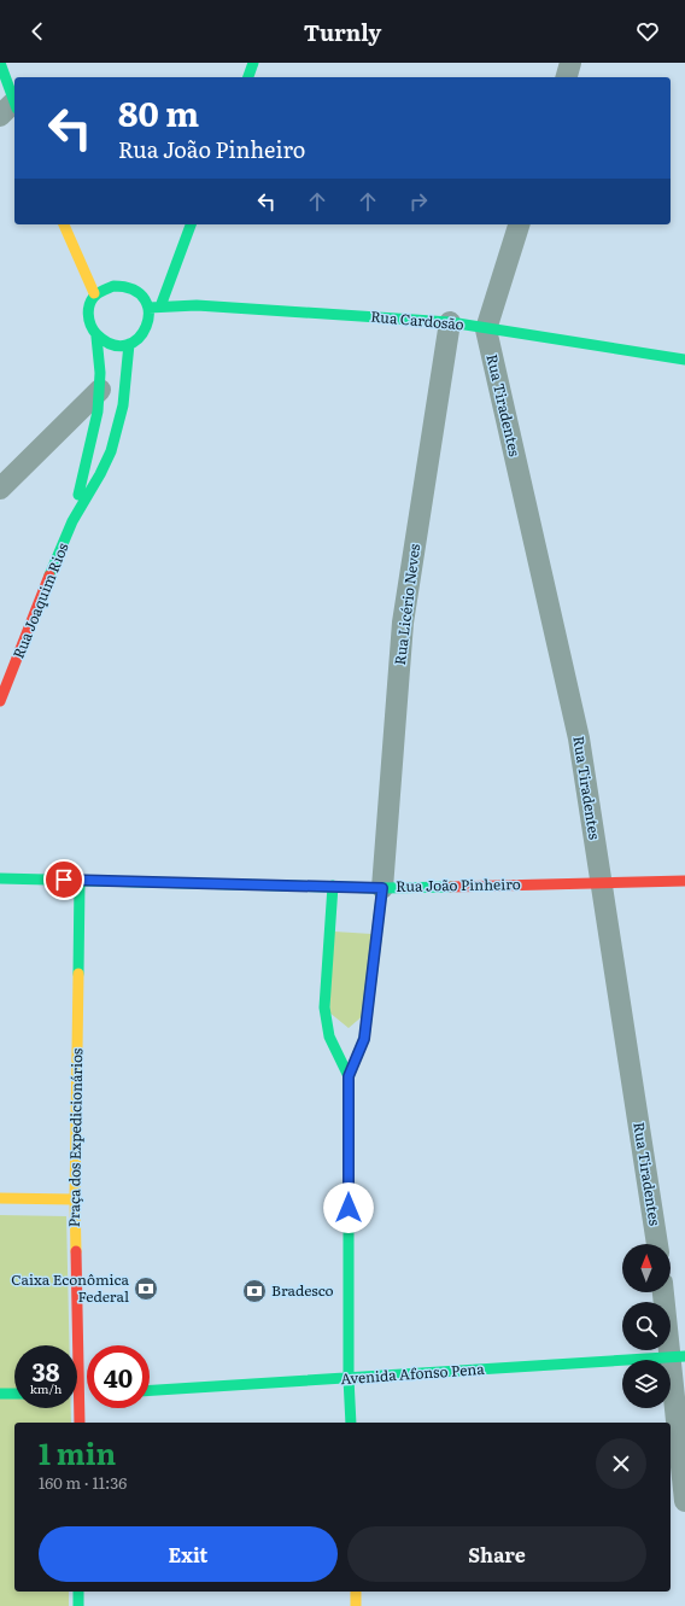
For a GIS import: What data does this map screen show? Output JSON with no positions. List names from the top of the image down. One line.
{"streets":{"main road":["Rua Cardosão","Rua Joaquim Rios","Rua João Pinheiro","Praça dos Expedicionários","Avenida Afonso Pena"],"street":["Rua Tiradentes","Rua Licério Neves"]},"crossings":[["Rua Cardosão","Rua Tiradentes"],["Rua Cardosão","Rua Joaquim Rios"],["Rua Cardosão","Rua Licério Neves"],["Rua Tiradentes","Rua João Pinheiro"],["Rua Licério Neves","Rua João Pinheiro"],["Rua João Pinheiro","Praça dos Expedicionários"]],"places":{"bank":["Caixa Econômica Federal","Bradesco"]},"north":"top","page":{"header":"Turnly","turn":["80 m","Rua João Pinheiro"],"speed":"38 km/h","limit":"40","heading":["1 min","160 m · 11:36"],"buttons":["Exit","Share"]}}
